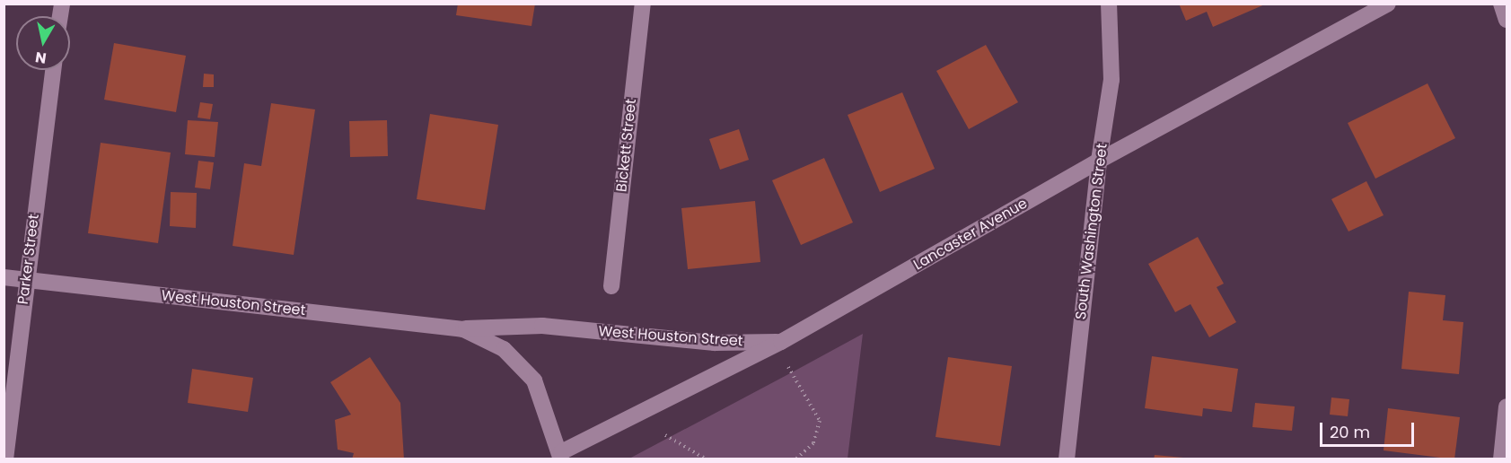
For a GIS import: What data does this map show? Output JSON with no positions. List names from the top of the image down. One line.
{"streets":{"street":["Bickett Street","South Washington Street","Lancaster Avenue","Parker Street","West Houston Street"]},"crossings":[["South Washington Street","Lancaster Avenue"],["Lancaster Avenue","West Houston Street"],["Parker Street","West Houston Street"]],"scale_bar":"20 m","north":"bottom"}
